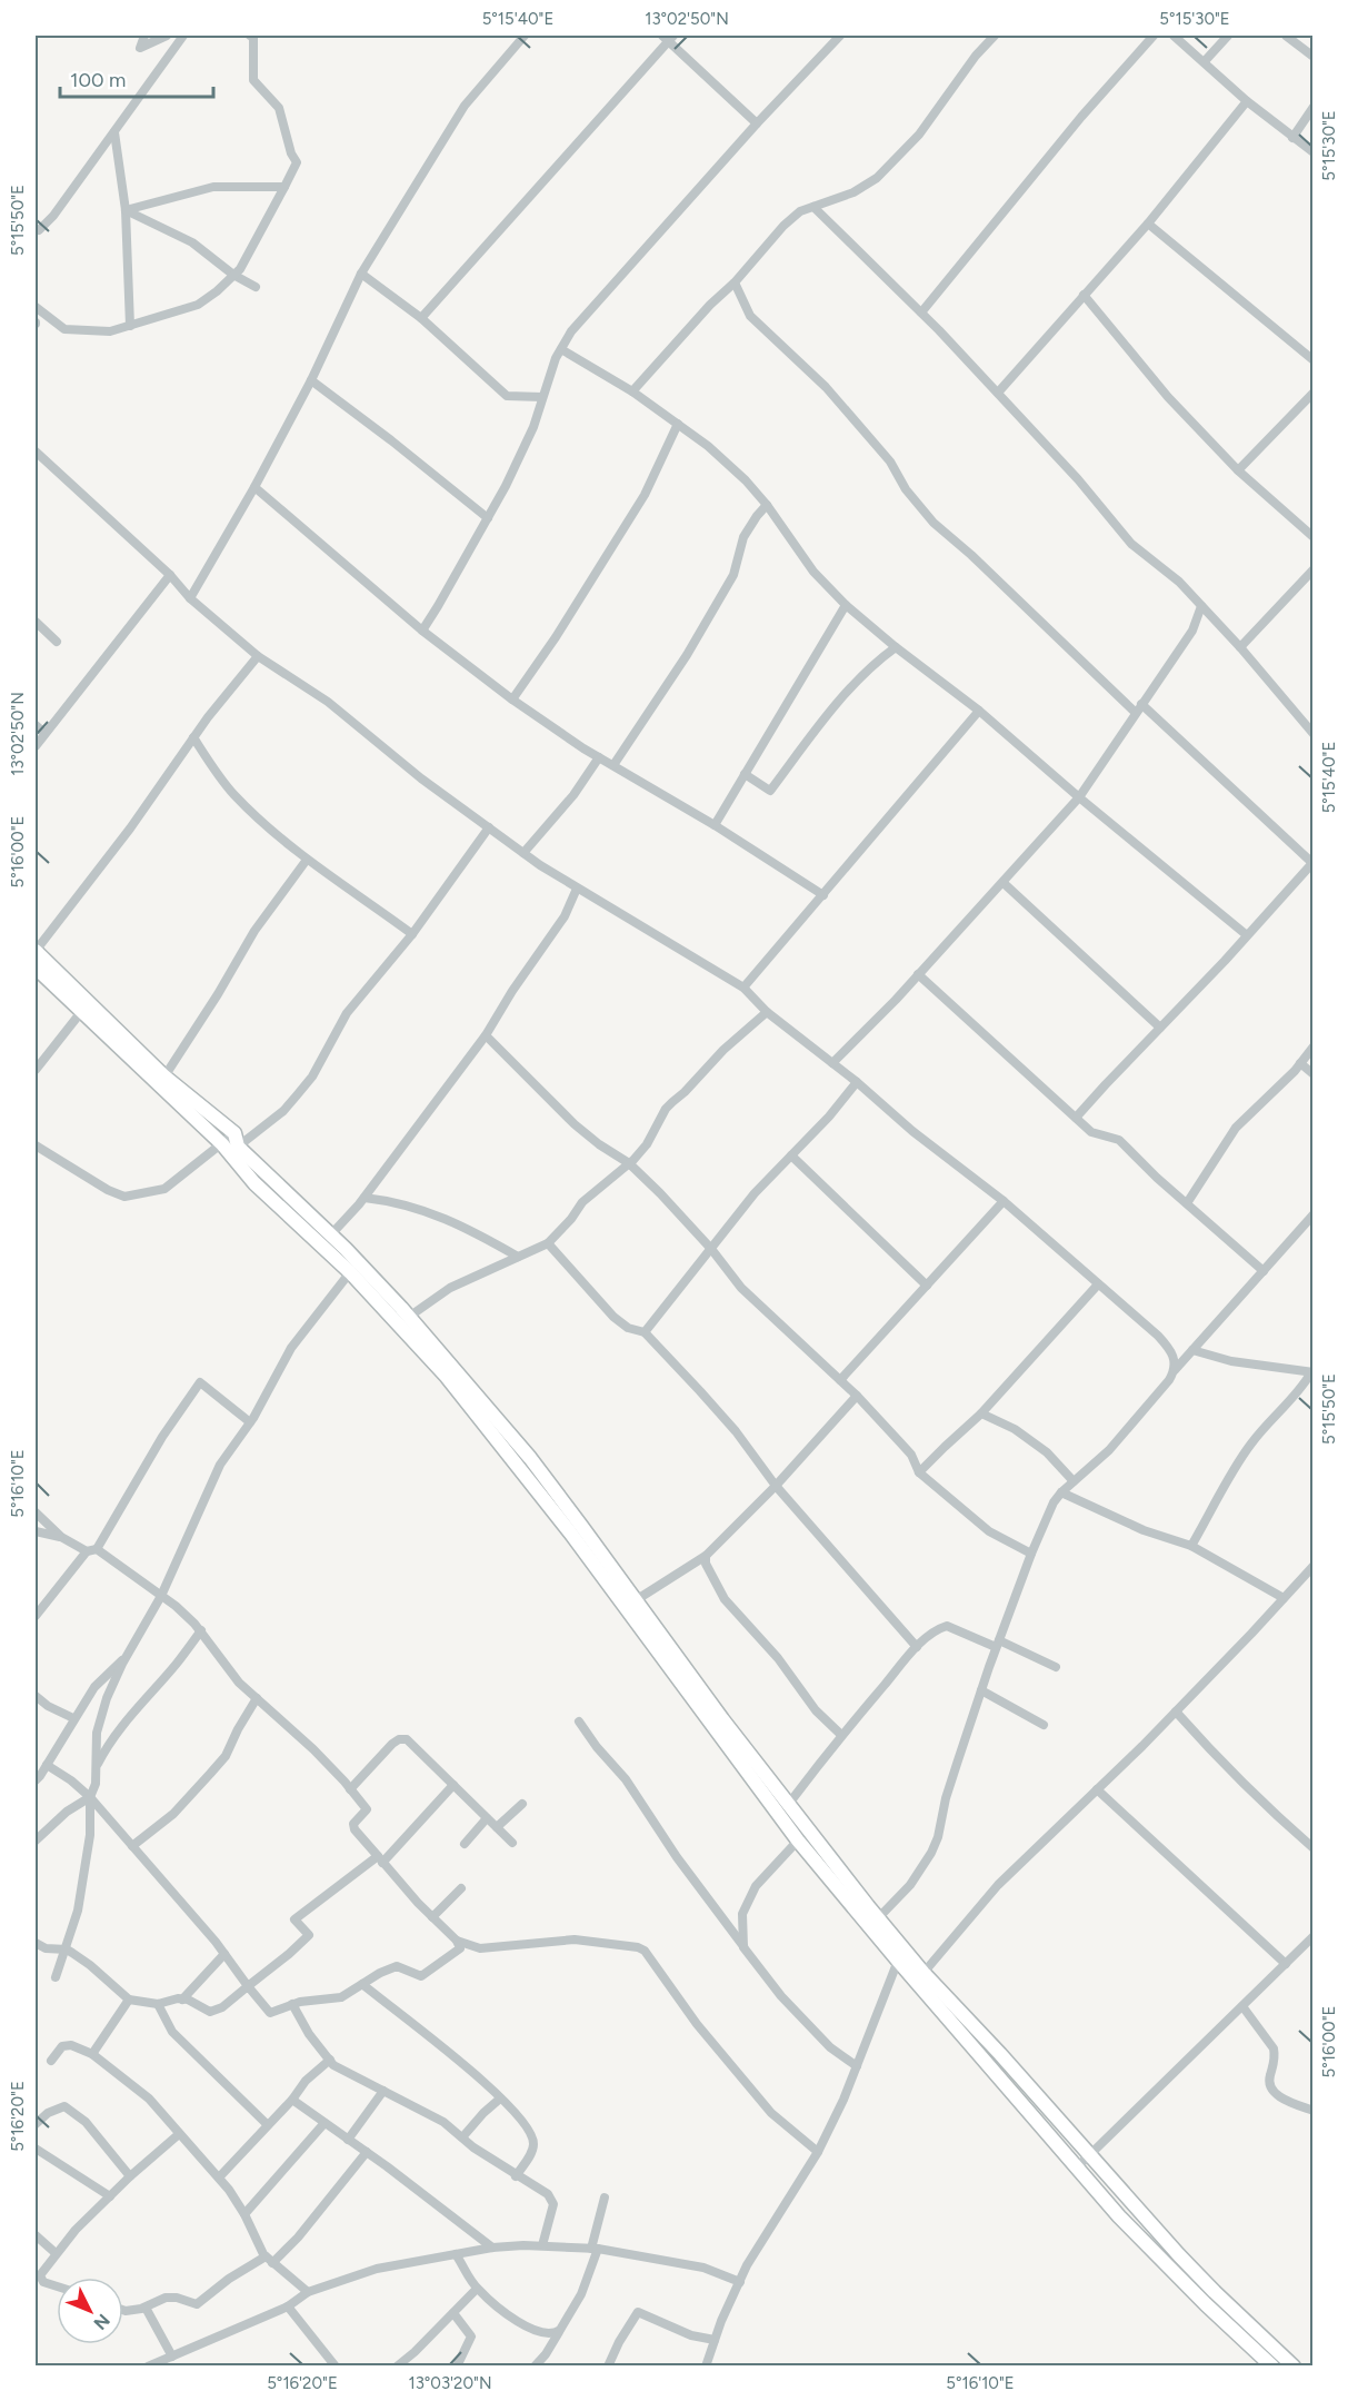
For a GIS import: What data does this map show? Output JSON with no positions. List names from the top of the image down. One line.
{"scale_bar":"100 m","north":"bottom right","coordinates":["5°15'40\"E","13°02'50\"N","5°15'30\"E","5°15'50\"E","5°16'00\"E","5°16'10\"E","5°16'20\"E","13°03'20\"N"]}
